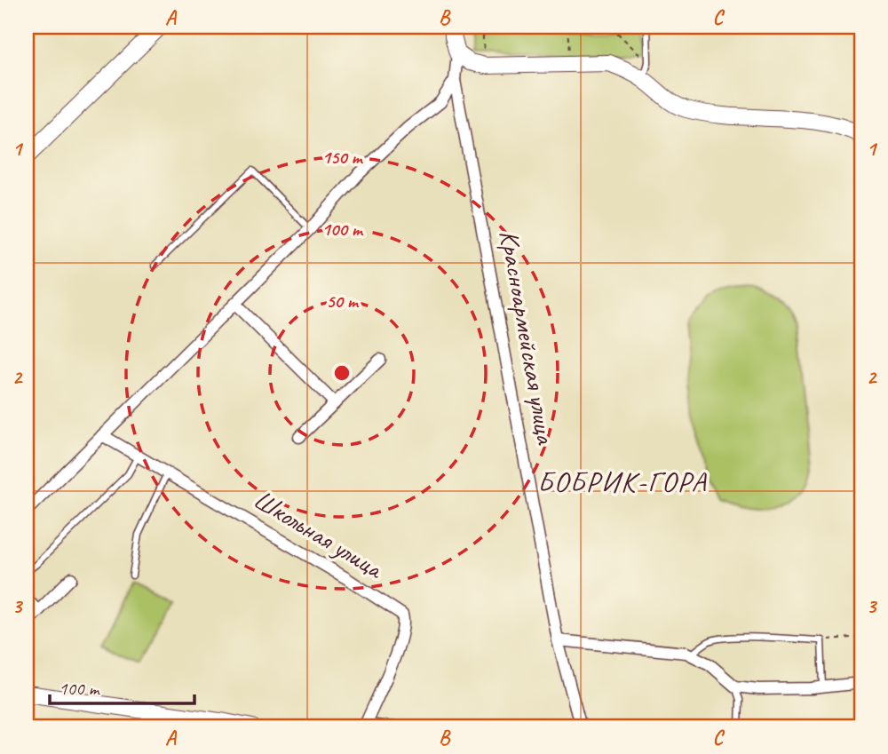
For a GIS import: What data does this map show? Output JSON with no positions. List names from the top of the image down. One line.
{"streets":{"main road":["Красноармейская улица"],"street":["Школьная улица"]},"districts":["БОБРИК-ГОРА"],"scale_bar":"100 m","grid":{"columns":["A","B","C"],"rows":["1","2","3"]},"rings":["150 m","100 m","50 m"]}
